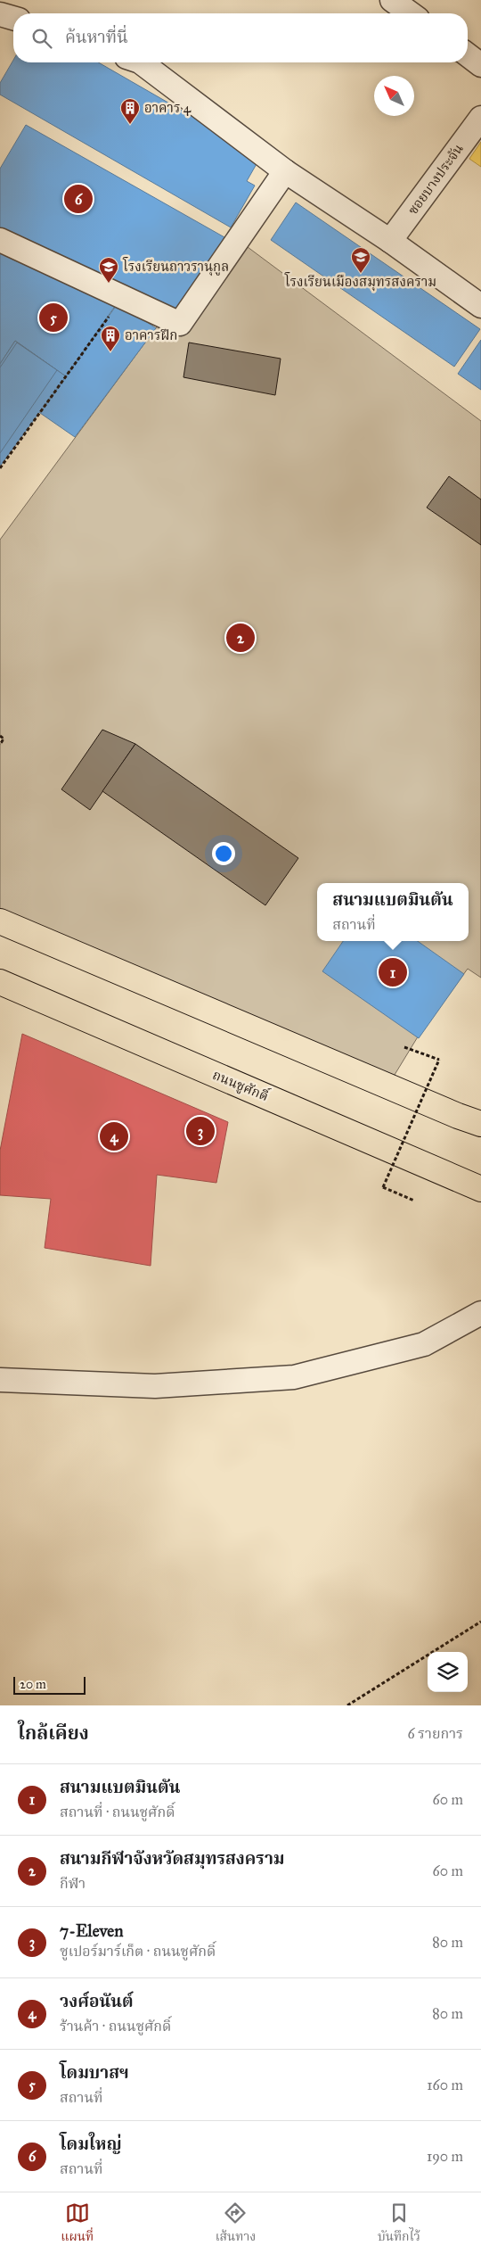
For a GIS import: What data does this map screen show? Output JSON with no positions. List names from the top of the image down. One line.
{"streets":{"main road":["ถนนชูศักดิ์"],"street":["ซอยบางประจัน"]},"places":{"building":["อาคาร 4","อาคารฝึก"],"school or university":["โรงเรียนเมืองสมุทรสงคราม","โรงเรียนถาวรานุกูล"]},"scale_bar":"20 m","north":"top left","page":{"search":"ค้นหาที่นี่","pins":["6","5","2","1","3","4"],"popup":["สนามแบตมินตัน","สถานที่"],"scale":"20 m","heading":["ใกล้เคียง","6 รายการ"],"list":[{"mark":"1","name":"สนามแบตมินตัน","note":"สถานที่ · ถนนชูศักดิ์","value":"60 m"},{"mark":"2","name":"สนามกีฬาจังหวัดสมุทรสงคราม","note":"กีฬา","value":"60 m"},{"mark":"3","name":"7-Eleven","note":"ซูเปอร์มาร์เก็ต · ถนนชูศักดิ์","value":"80 m"},{"mark":"4","name":"วงศ์อนันต์","note":"ร้านค้า · ถนนชูศักดิ์","value":"80 m"},{"mark":"5","name":"โดมบาสฯ","note":"สถานที่","value":"160 m"},{"mark":"6","name":"โดมใหญ่","note":"สถานที่","value":"190 m"}],"nav":["แผนที่","เส้นทาง","บันทึกไว้"]}}
